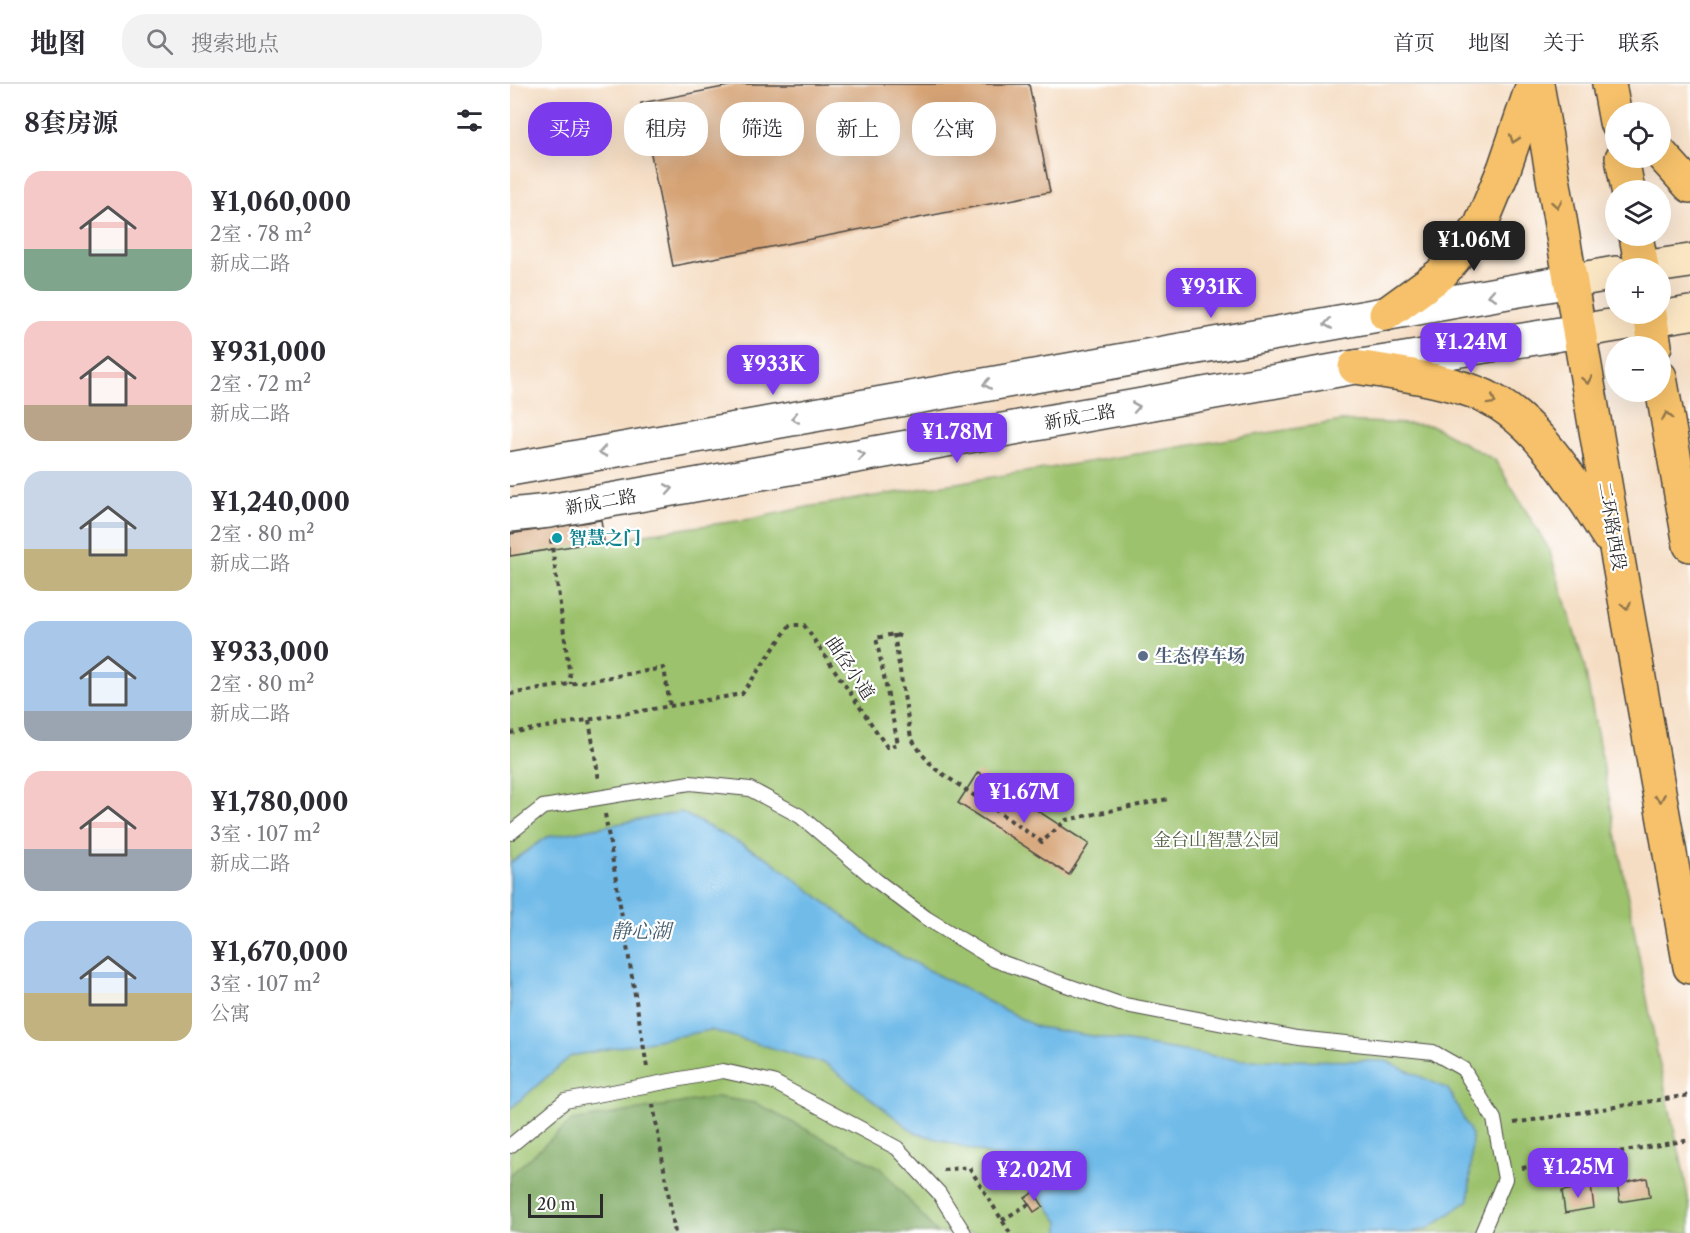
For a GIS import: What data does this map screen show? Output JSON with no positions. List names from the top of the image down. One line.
{"streets":{"main road":["二环路西段"],"street":["新成二路"],"path":["曲径小道"]},"crossings":[["新成二路","二环路西段"]],"one_way":["二环路西段"],"water":["静心湖"],"parks":["金台山智慧公园"],"places":["智慧之门","生态停车场"],"scale_bar":"20 m","page":{"header":"地图","search":"搜索地点","nav":["首页","地图","关于","联系"],"heading":"8套房源","map_buttons":["+","−"],"chip":["买房","租房","筛选","新上","公寓"],"list":[{"name":"¥1,060,000","note":"2室 · 78 m² · 新成二路"},{"name":"¥931,000","note":"2室 · 72 m² · 新成二路"},{"name":"¥1,240,000","note":"2室 · 80 m² · 新成二路"},{"name":"¥933,000","note":"2室 · 80 m² · 新成二路"},{"name":"¥1,780,000","note":"3室 · 107 m² · 新成二路"},{"name":"¥1,670,000","note":"3室 · 107 m² · 公寓"}],"price":["¥1.06M","¥931K","¥1.24M","¥933K","¥1.78M","¥1.67M","¥1.25M","¥2.02M"],"scale":"20 m"}}
